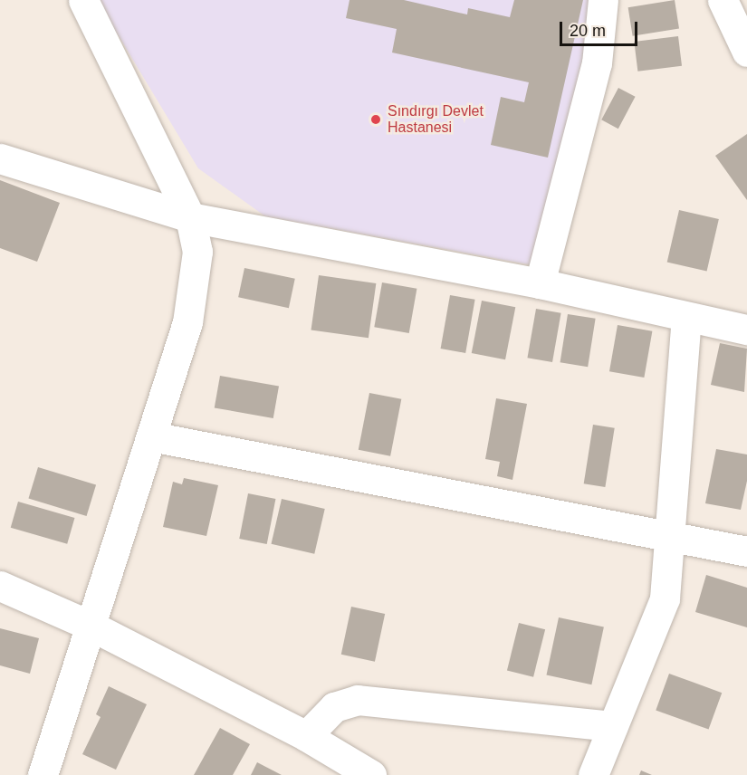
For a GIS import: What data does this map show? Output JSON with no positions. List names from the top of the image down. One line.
{"places":["Sındırgı Devlet Hastanesi"],"scale_bar":"20 m"}
